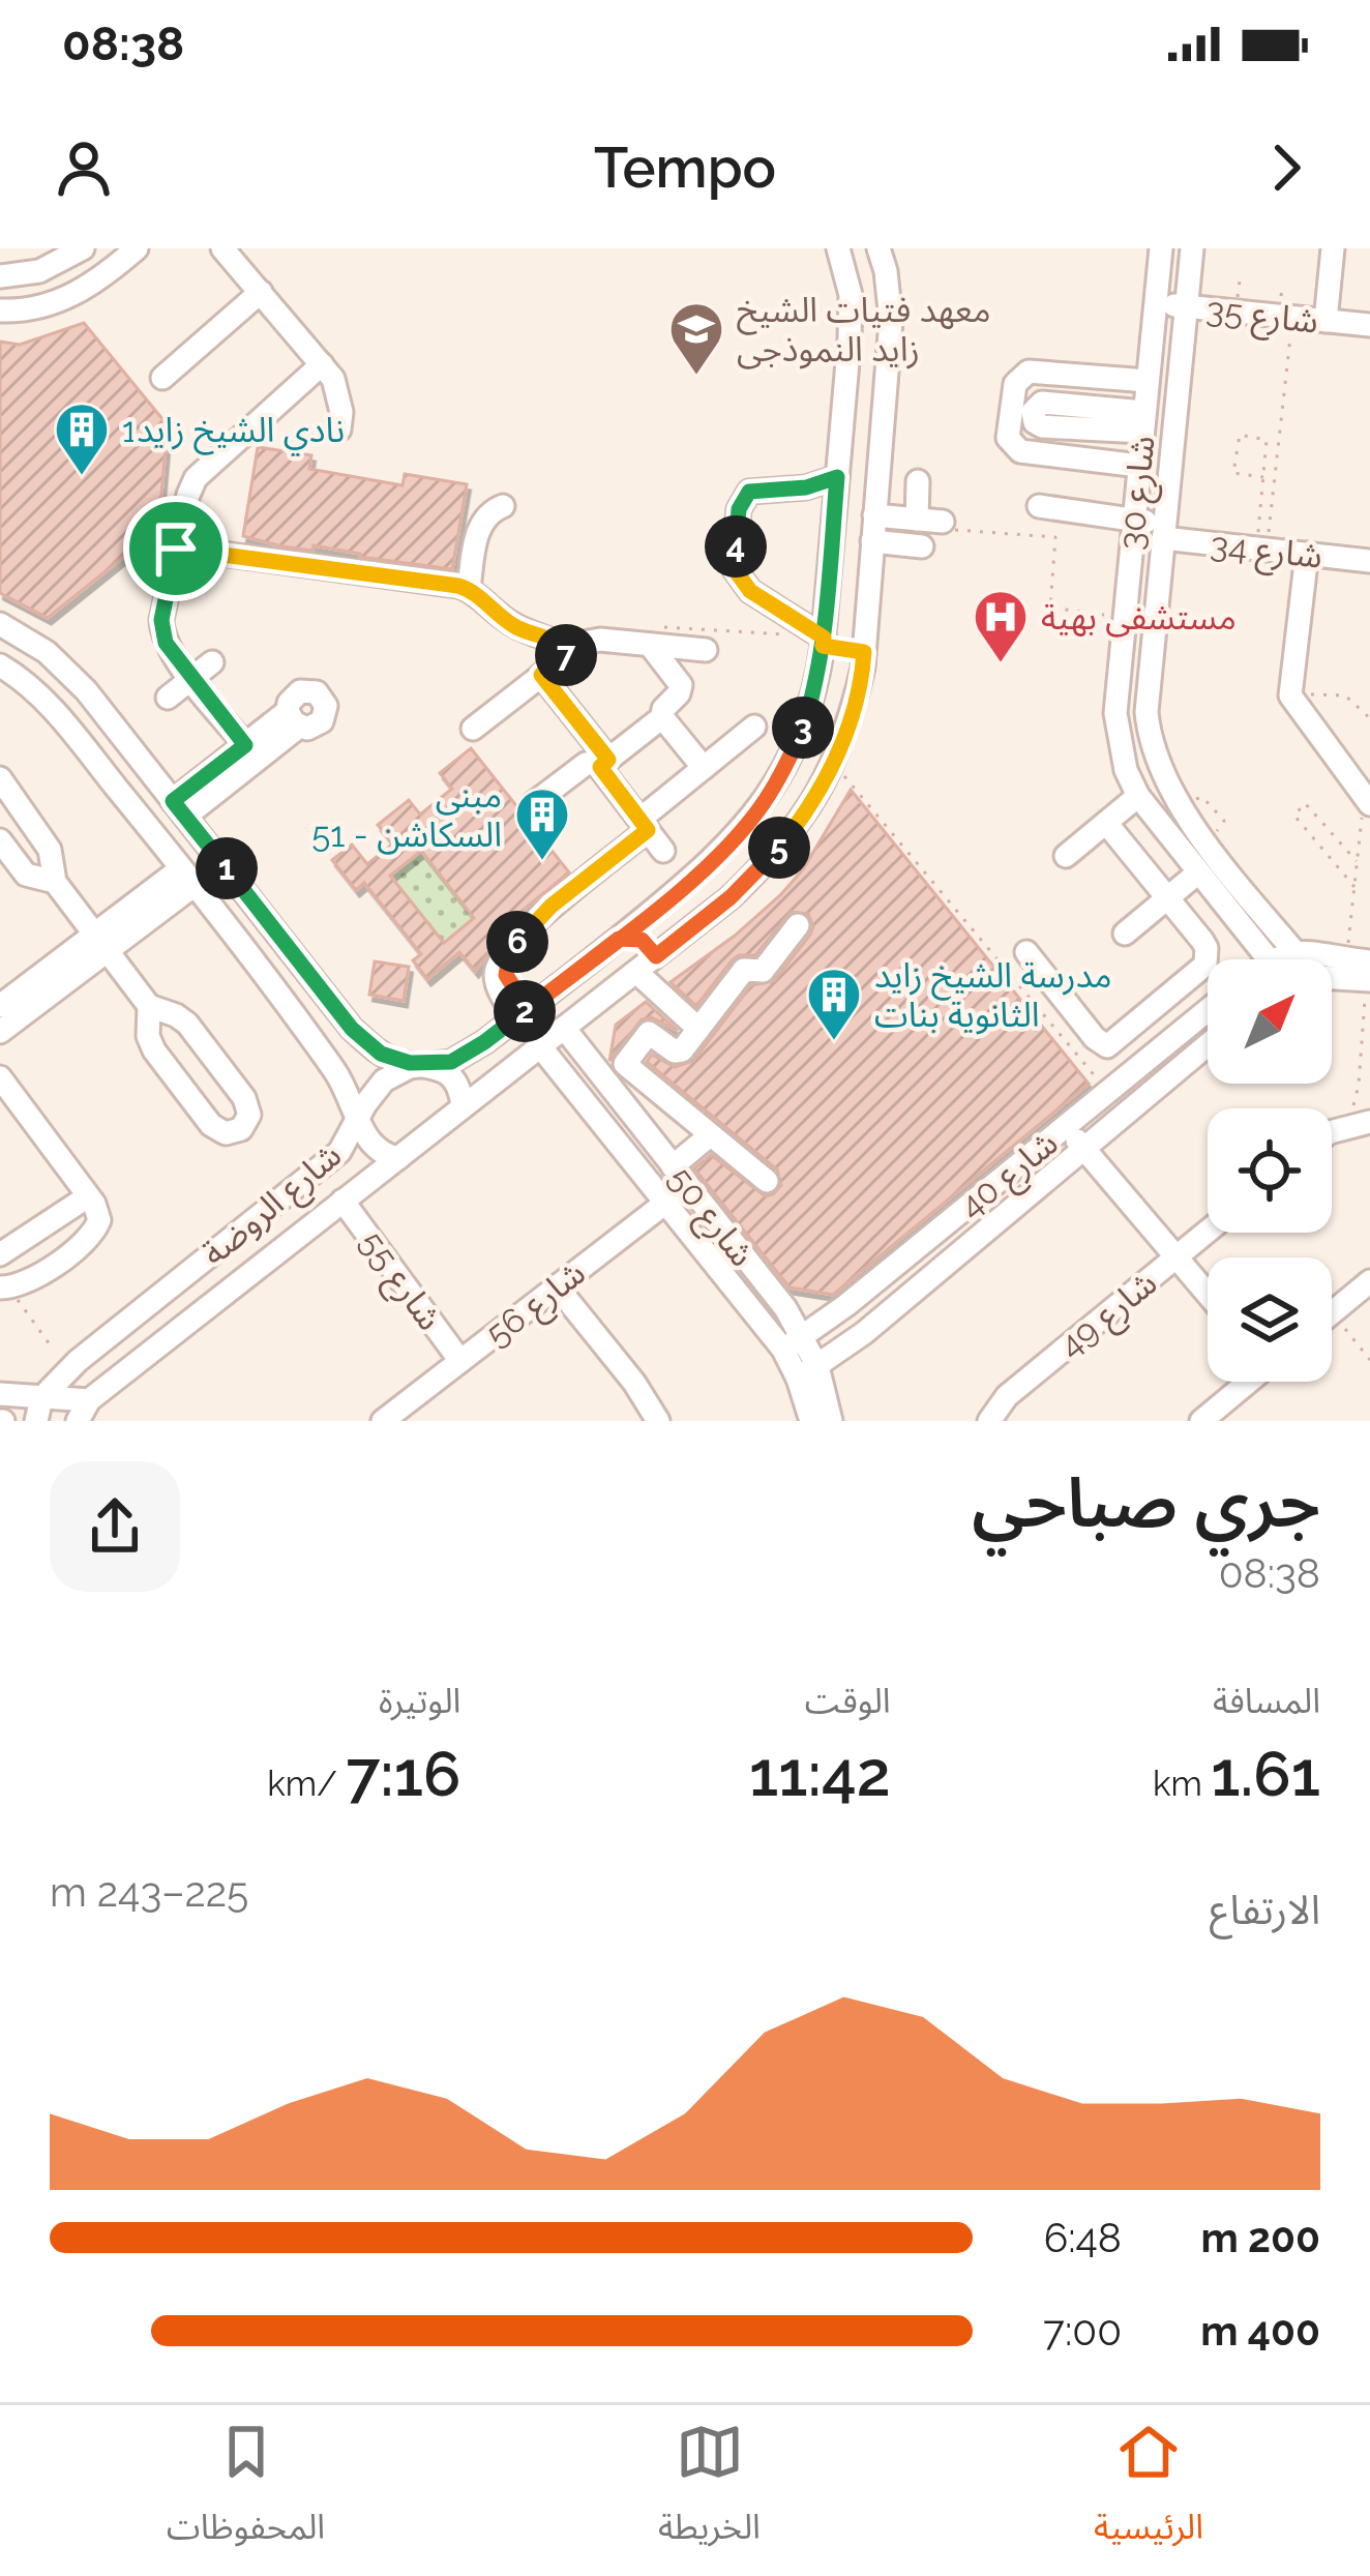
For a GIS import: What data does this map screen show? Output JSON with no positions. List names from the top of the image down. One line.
{"streets":{"street":["شارع 35","شارع 30","شارع 34","شارع 40","شارع الروضة","شارع 50","شارع 55","شارع 56","شارع 49"]},"crossings":[["شارع 35","شارع 30"],["شارع 30","شارع 34"],["شارع 40","شارع 50"],["شارع الروضة","شارع 50"],["شارع الروضة","شارع 55"],["شارع 50","شارع 56"],["شارع 55","شارع 56"]],"places":{"school or university":["معهد فتيات الشيخ زايد النموذجى"],"building":["نادي الشيخ زايد1","مبنى السكاشن - 51","مدرسة الشيخ زايد الثانوية بنات"],"hospital":["مستشفى بهية"]},"north":"top right","page":{"status":"08:38","header":"Tempo","pins":["4","7","3","5","1","6","2"],"heading":["جري صباحي","08:38"],"stats":[["المسافة","1.61 km"],["الوقت","11:42"],["الوتيرة","7:16 /km"]],"chart":["الارتفاع","225–243 m"],"list":[{"name":"200 m","note":"6:48"},{"name":"400 m","note":"7:00"}],"tabs":["الرئيسية","الخريطة","المحفوظات"]}}
